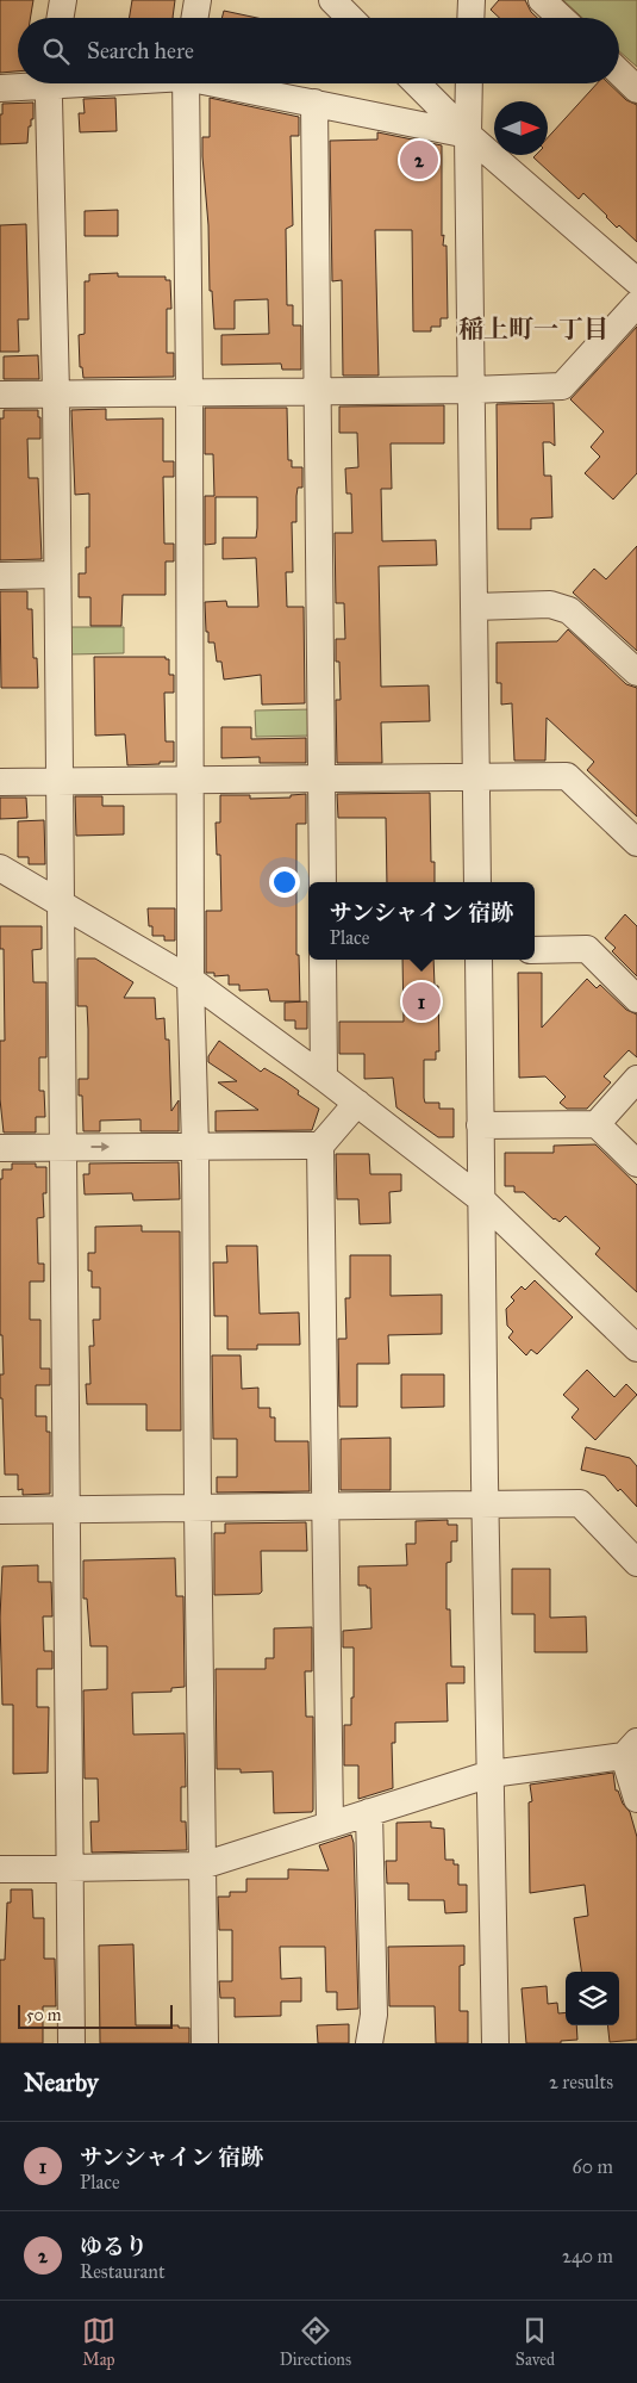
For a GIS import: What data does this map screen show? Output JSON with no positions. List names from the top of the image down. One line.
{"districts":["稲上町一丁目"],"scale_bar":"50 m","north":"right","page":{"search":"Search here","pins":["2","1"],"popup":["サンシャイン 宿跡","Place"],"scale":"50 m","heading":["Nearby","2 results"],"list":[{"mark":"1","name":"サンシャイン 宿跡","note":"Place","value":"60 m"},{"mark":"2","name":"ゆるり","note":"Restaurant","value":"240 m"}],"nav":["Map","Directions","Saved"]}}
